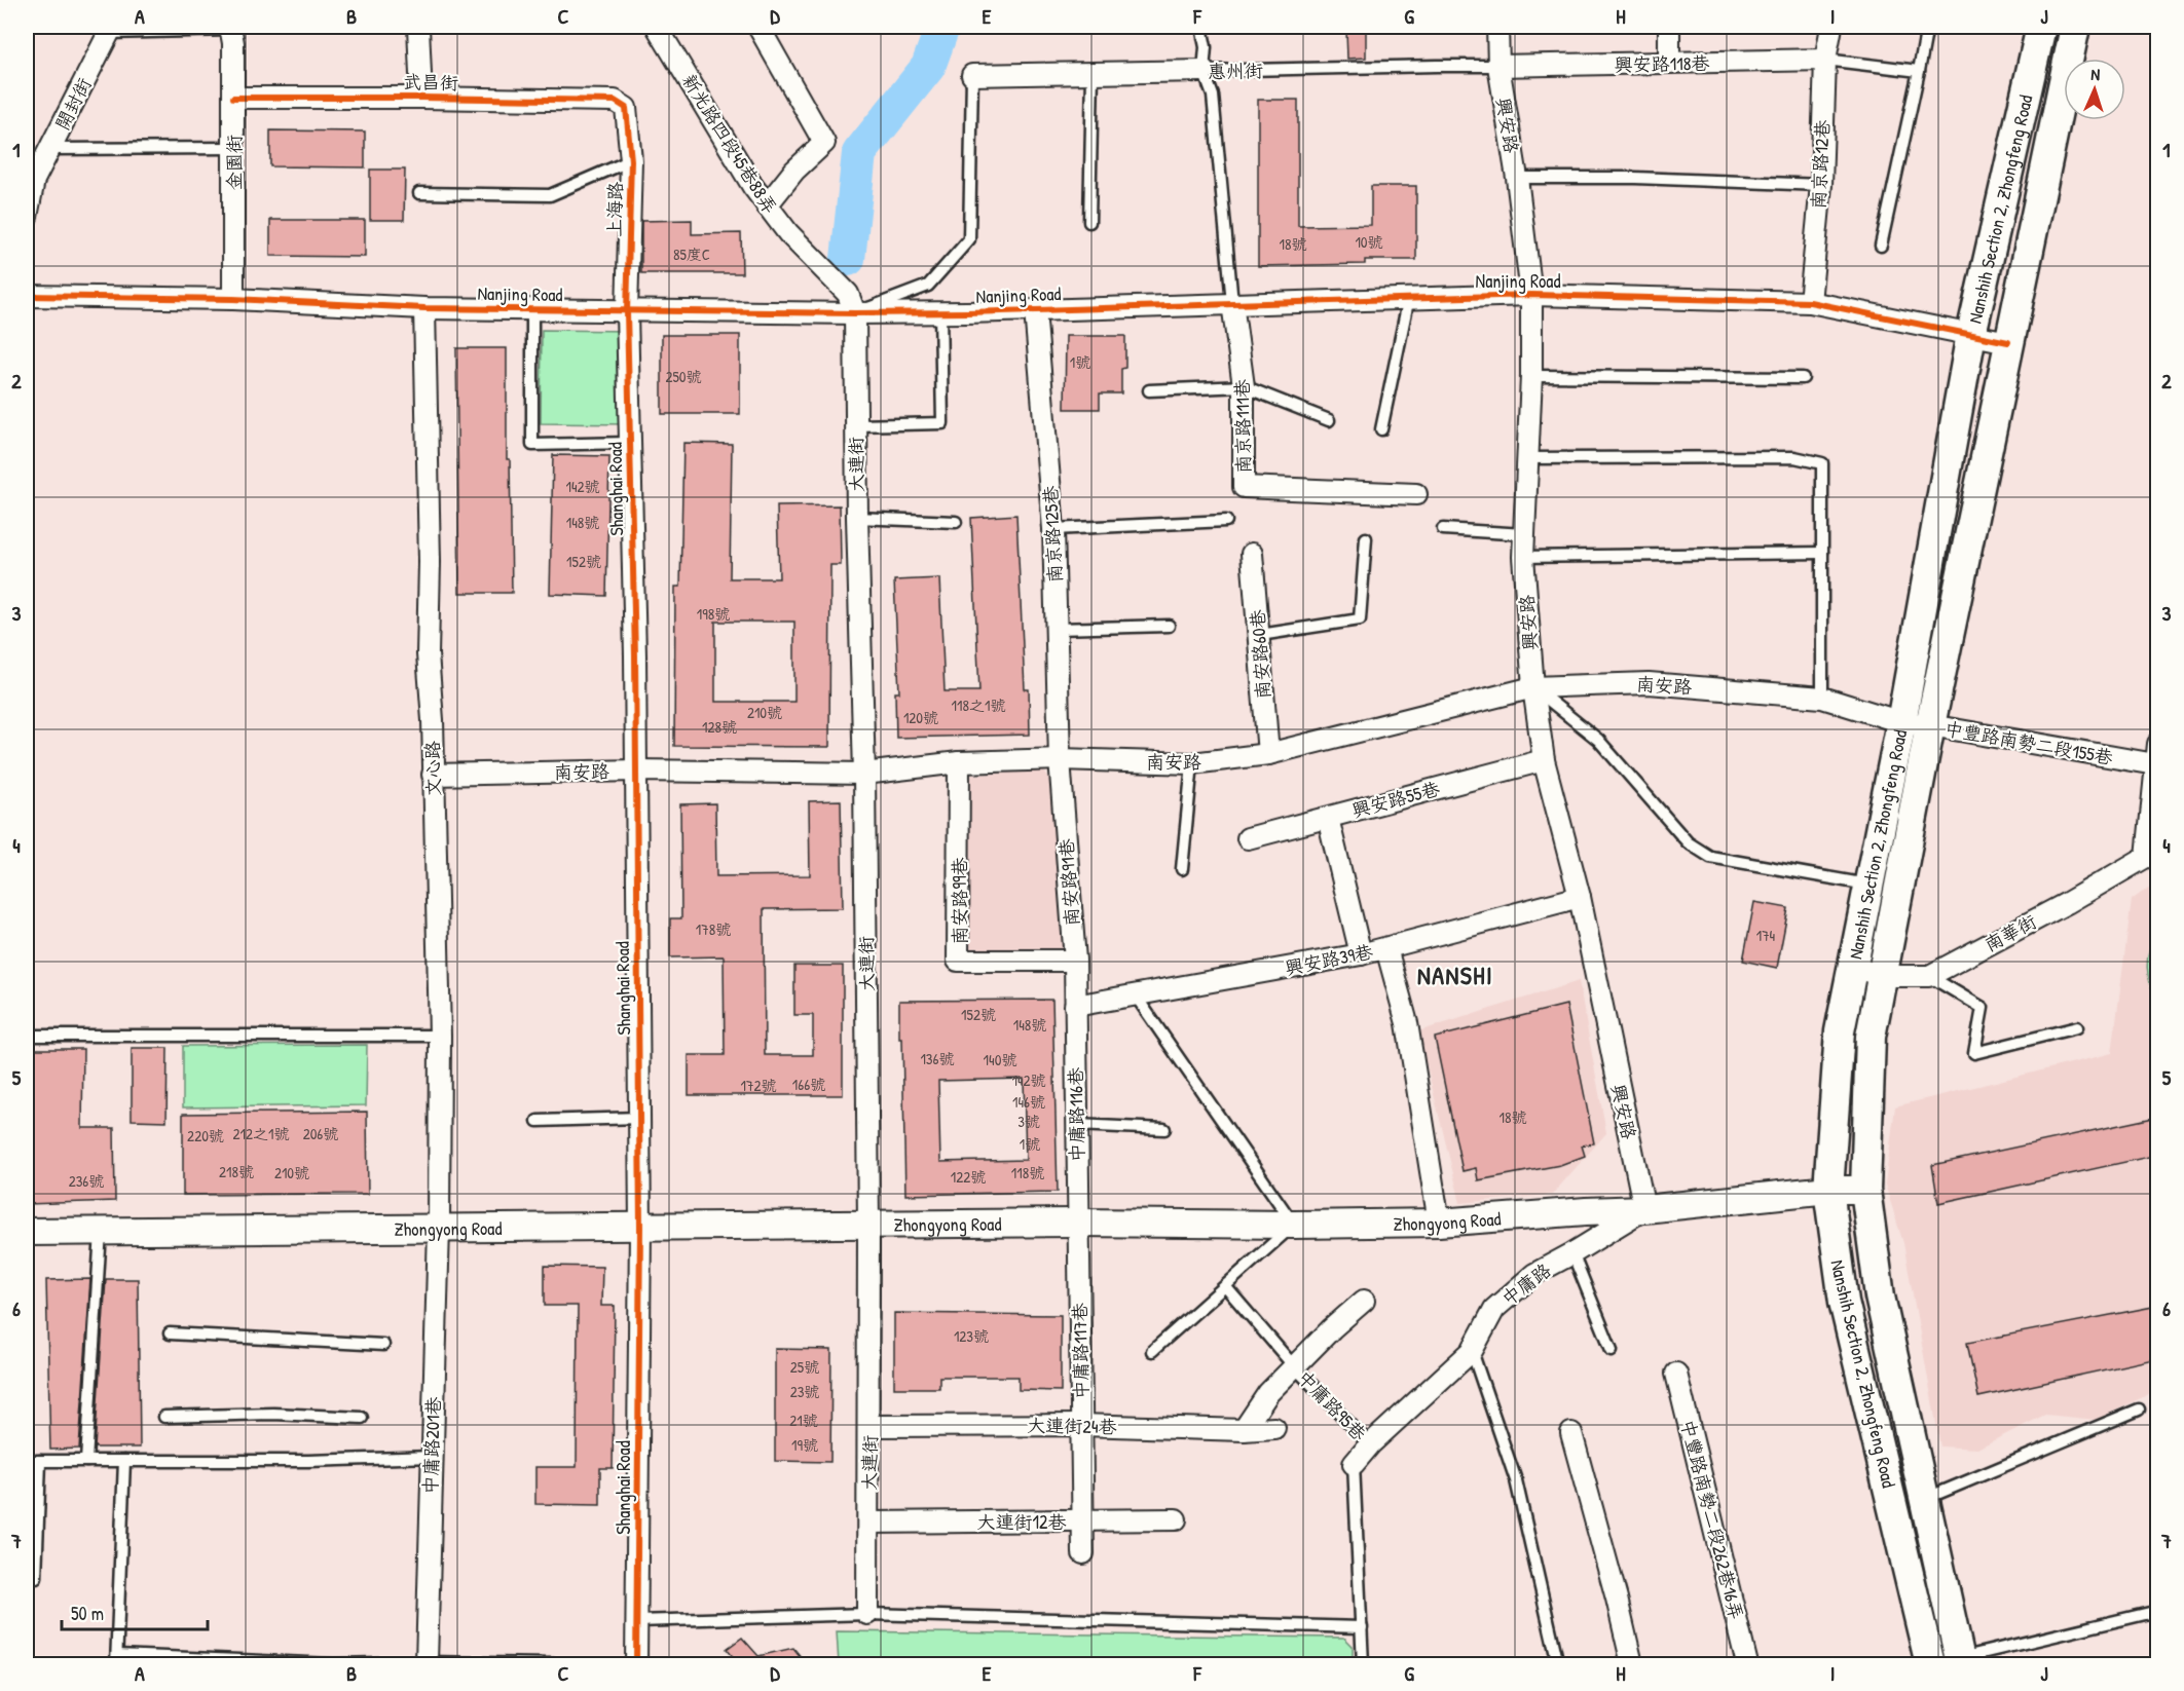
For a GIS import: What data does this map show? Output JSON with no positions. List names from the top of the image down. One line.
{"streets":{"main road":["Nanshih Section 2, Zhongfeng Road"],"street":["興安路118巷","惠州街","武昌街","開封街","興安路","新光路四段45巷88弄","金園街","南京路12巷","上海路","Nanjing Road","南京路111巷","大連街","Shanghai Road","南京路125巷","南安路60巷","南安路","中豐路南勢二段155巷","文心路","興安路55巷","南安路91巷","南安路99巷","南華街","興安路39巷","中庸路116巷","Zhongyong Road","中庸路","中庸路117巷","中庸路95巷","大連街24巷","中庸路201巷","中豐路南勢二段262巷16弄","大連街12巷"]},"crossings":[["興安路118巷","惠州街"],["興安路118巷","興安路"],["興安路118巷","南京路12巷"],["惠州街","興安路"],["武昌街","金園街"],["武昌街","上海路"],["興安路","Nanjing Road"],["興安路","南安路"],["興安路","興安路55巷"],["興安路","興安路39巷"],["興安路","Zhongyong Road"],["興安路","中庸路"],["新光路四段45巷88弄","Nanjing Road"],["新光路四段45巷88弄","大連街"],["金園街","Nanjing Road"],["南京路12巷","Nanjing Road"],["上海路","Nanjing Road"],["上海路","Shanghai Road"],["Nanshih Section 2, Zhongfeng Road","Nanjing Road"],["Nanshih Section 2, Zhongfeng Road","南安路"],["Nanshih Section 2, Zhongfeng Road","中豐路南勢二段155巷"],["Nanshih Section 2, Zhongfeng Road","南華街"],["Nanshih Section 2, Zhongfeng Road","Zhongyong Road"],["Nanjing Road","南京路111巷"],["Nanjing Road","大連街"],["Nanjing Road","Shanghai Road"],["Nanjing Road","南京路125巷"],["Nanjing Road","文心路"],["大連街","南安路"],["大連街","Zhongyong Road"],["大連街","大連街24巷"],["大連街","大連街12巷"],["Shanghai Road","南安路"],["Shanghai Road","Zhongyong Road"],["南京路125巷","南安路"],["南京路125巷","南安路91巷"],["南安路60巷","南安路"],["南安路","中豐路南勢二段155巷"],["南安路","文心路"],["南安路","南安路91巷"],["南安路","南安路99巷"],["文心路","Zhongyong Road"],["文心路","中庸路201巷"],["南安路91巷","南安路99巷"],["南安路91巷","興安路39巷"],["南安路91巷","中庸路116巷"],["興安路39巷","中庸路116巷"],["中庸路116巷","Zhongyong Road"],["中庸路116巷","中庸路117巷"],["Zhongyong Road","中庸路"],["Zhongyong Road","中庸路117巷"],["Zhongyong Road","中庸路201巷"],["中庸路","中庸路95巷"],["中庸路117巷","大連街24巷"],["中庸路117巷","大連街12巷"],["中庸路95巷","大連街24巷"]],"districts":["NANSHI"],"house_numbers":["10號","18號","85度C","1號","250號","142號","148號","152號","198號","118之1號","210號","120號","128號","178號","174","152號","148號","136號","140號","142號","166號","172號","146號","18號","3號","212之1號","206號","220號","1號","218號","210號","118號","122號","236號","123號","25號","23號","21號","19號"],"scale_bar":"50 m","north":"top","grid":{"columns":["A","B","C","D","E","F","G","H","I","J"],"rows":["1","2","3","4","5","6","7"]}}
